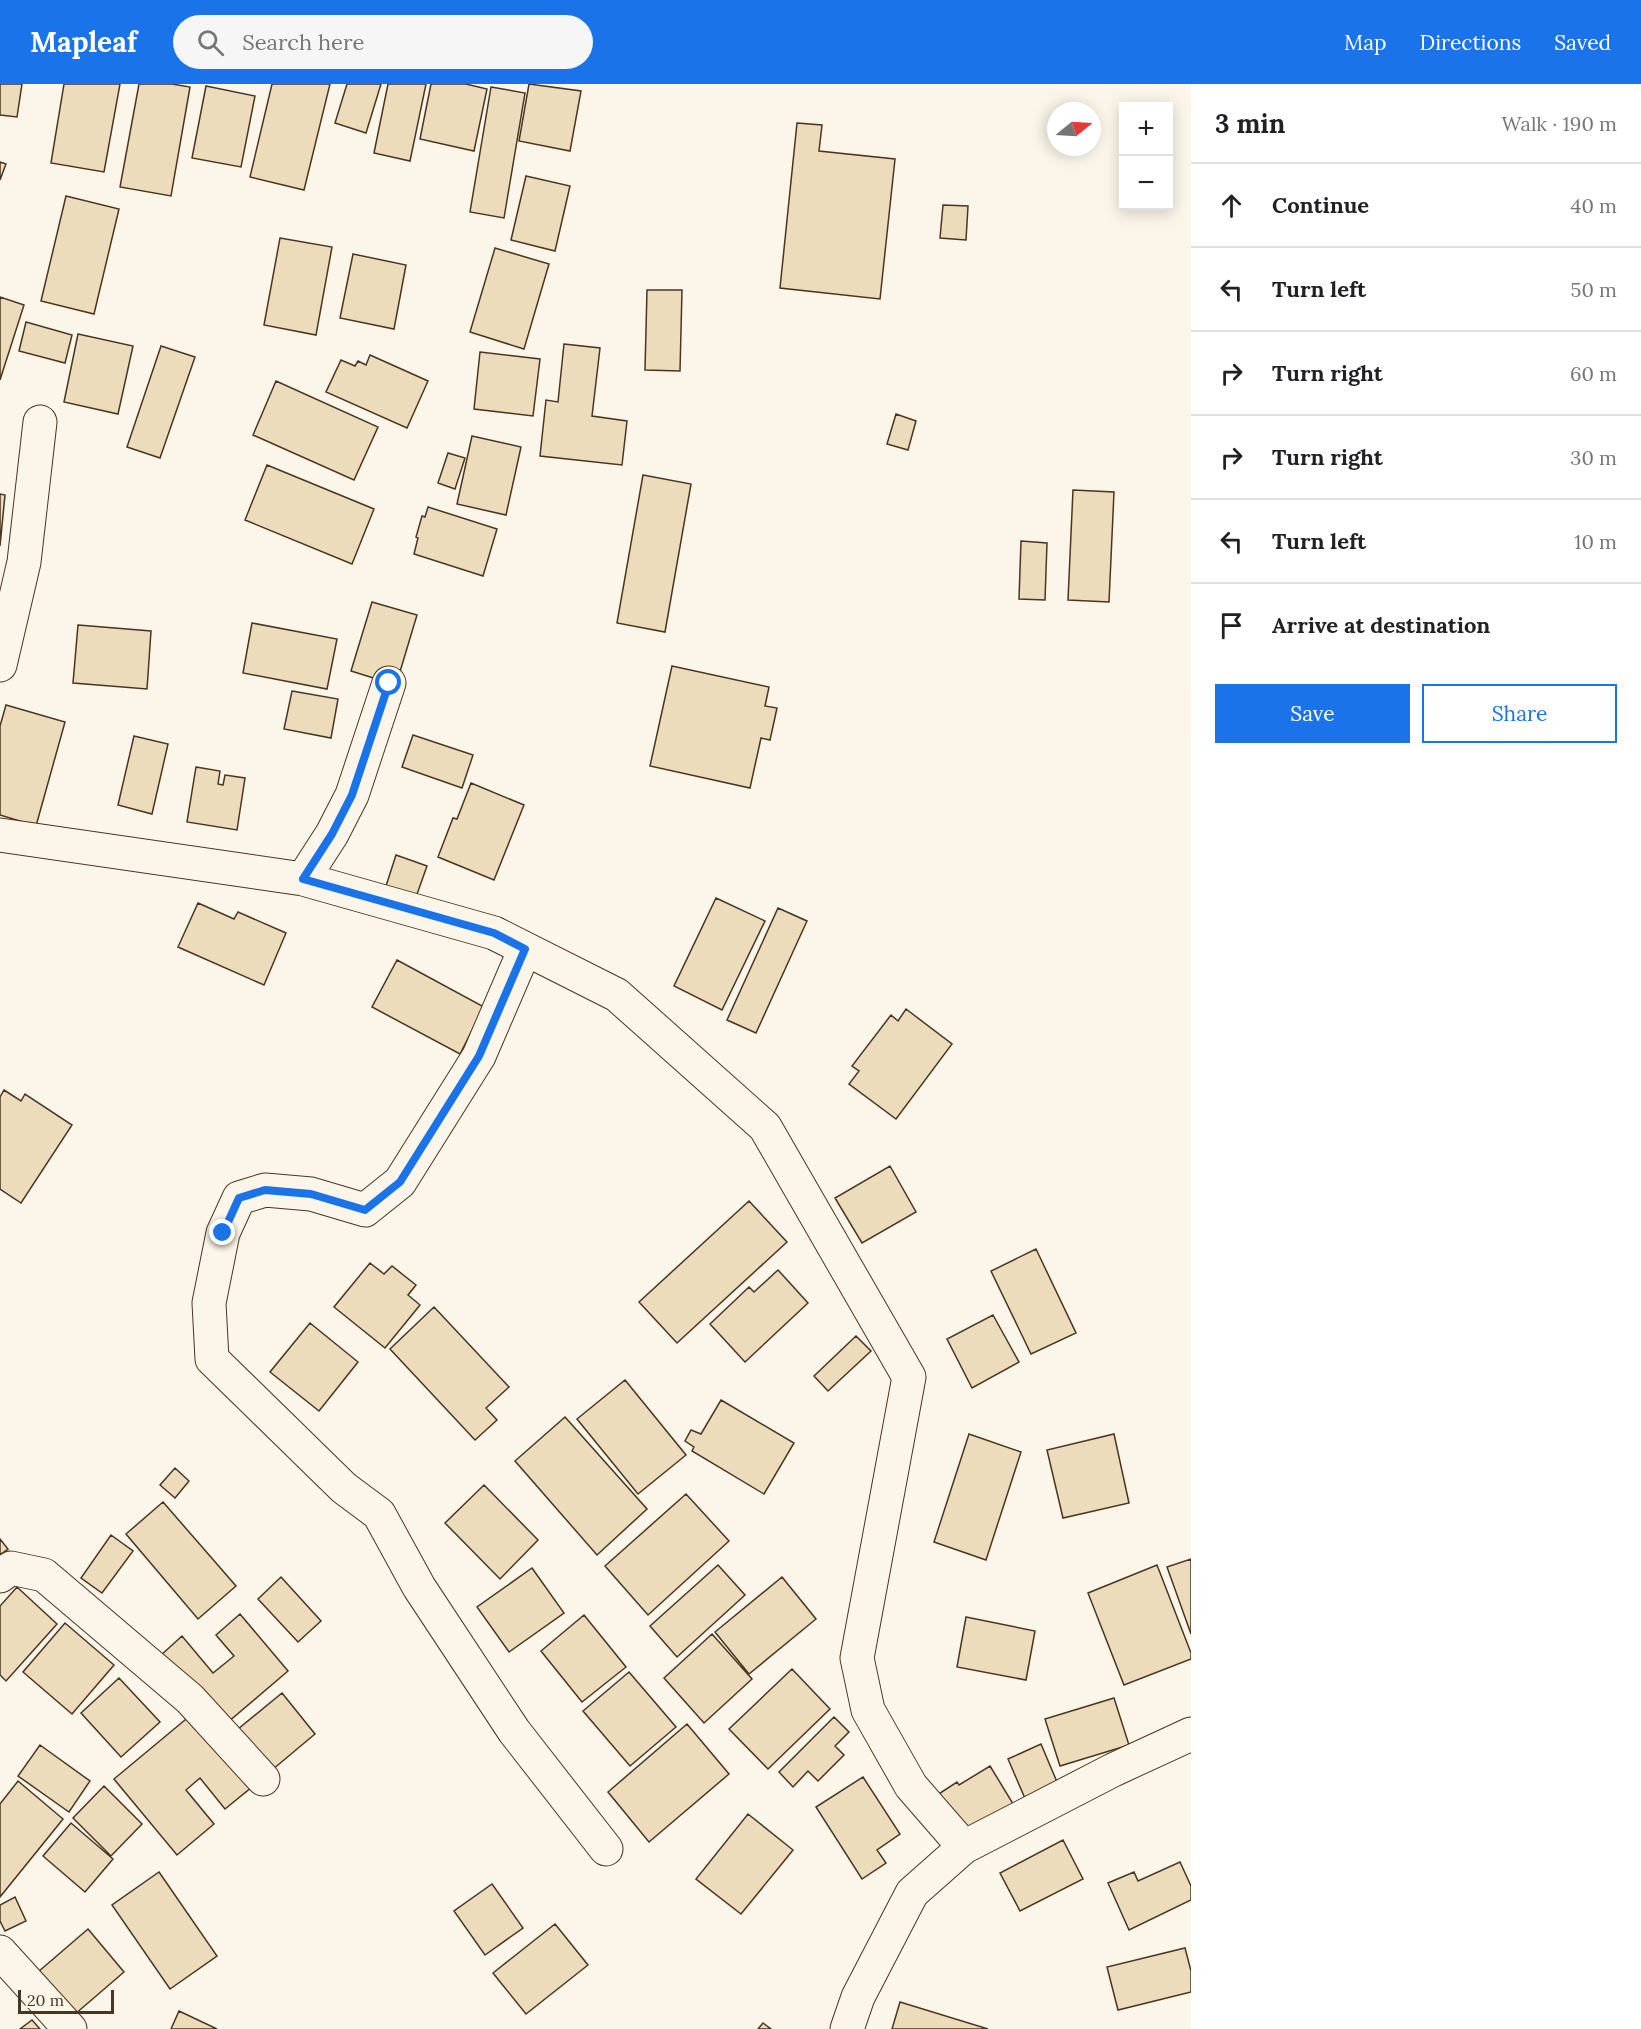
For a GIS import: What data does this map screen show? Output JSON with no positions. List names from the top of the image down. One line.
{"scale_bar":"20 m","north":"right","page":{"header":"Mapleaf","search":"Search here","nav":["Map","Directions","Saved"],"heading":["3 min","Walk · 190 m"],"map_buttons":["+","−"],"list":[["Continue","40 m"],["Turn left","50 m"],["Turn right","60 m"],["Turn right","30 m"],["Turn left","10 m"],"Arrive at destination"],"buttons":["Save","Share"],"scale":"20 m"}}
